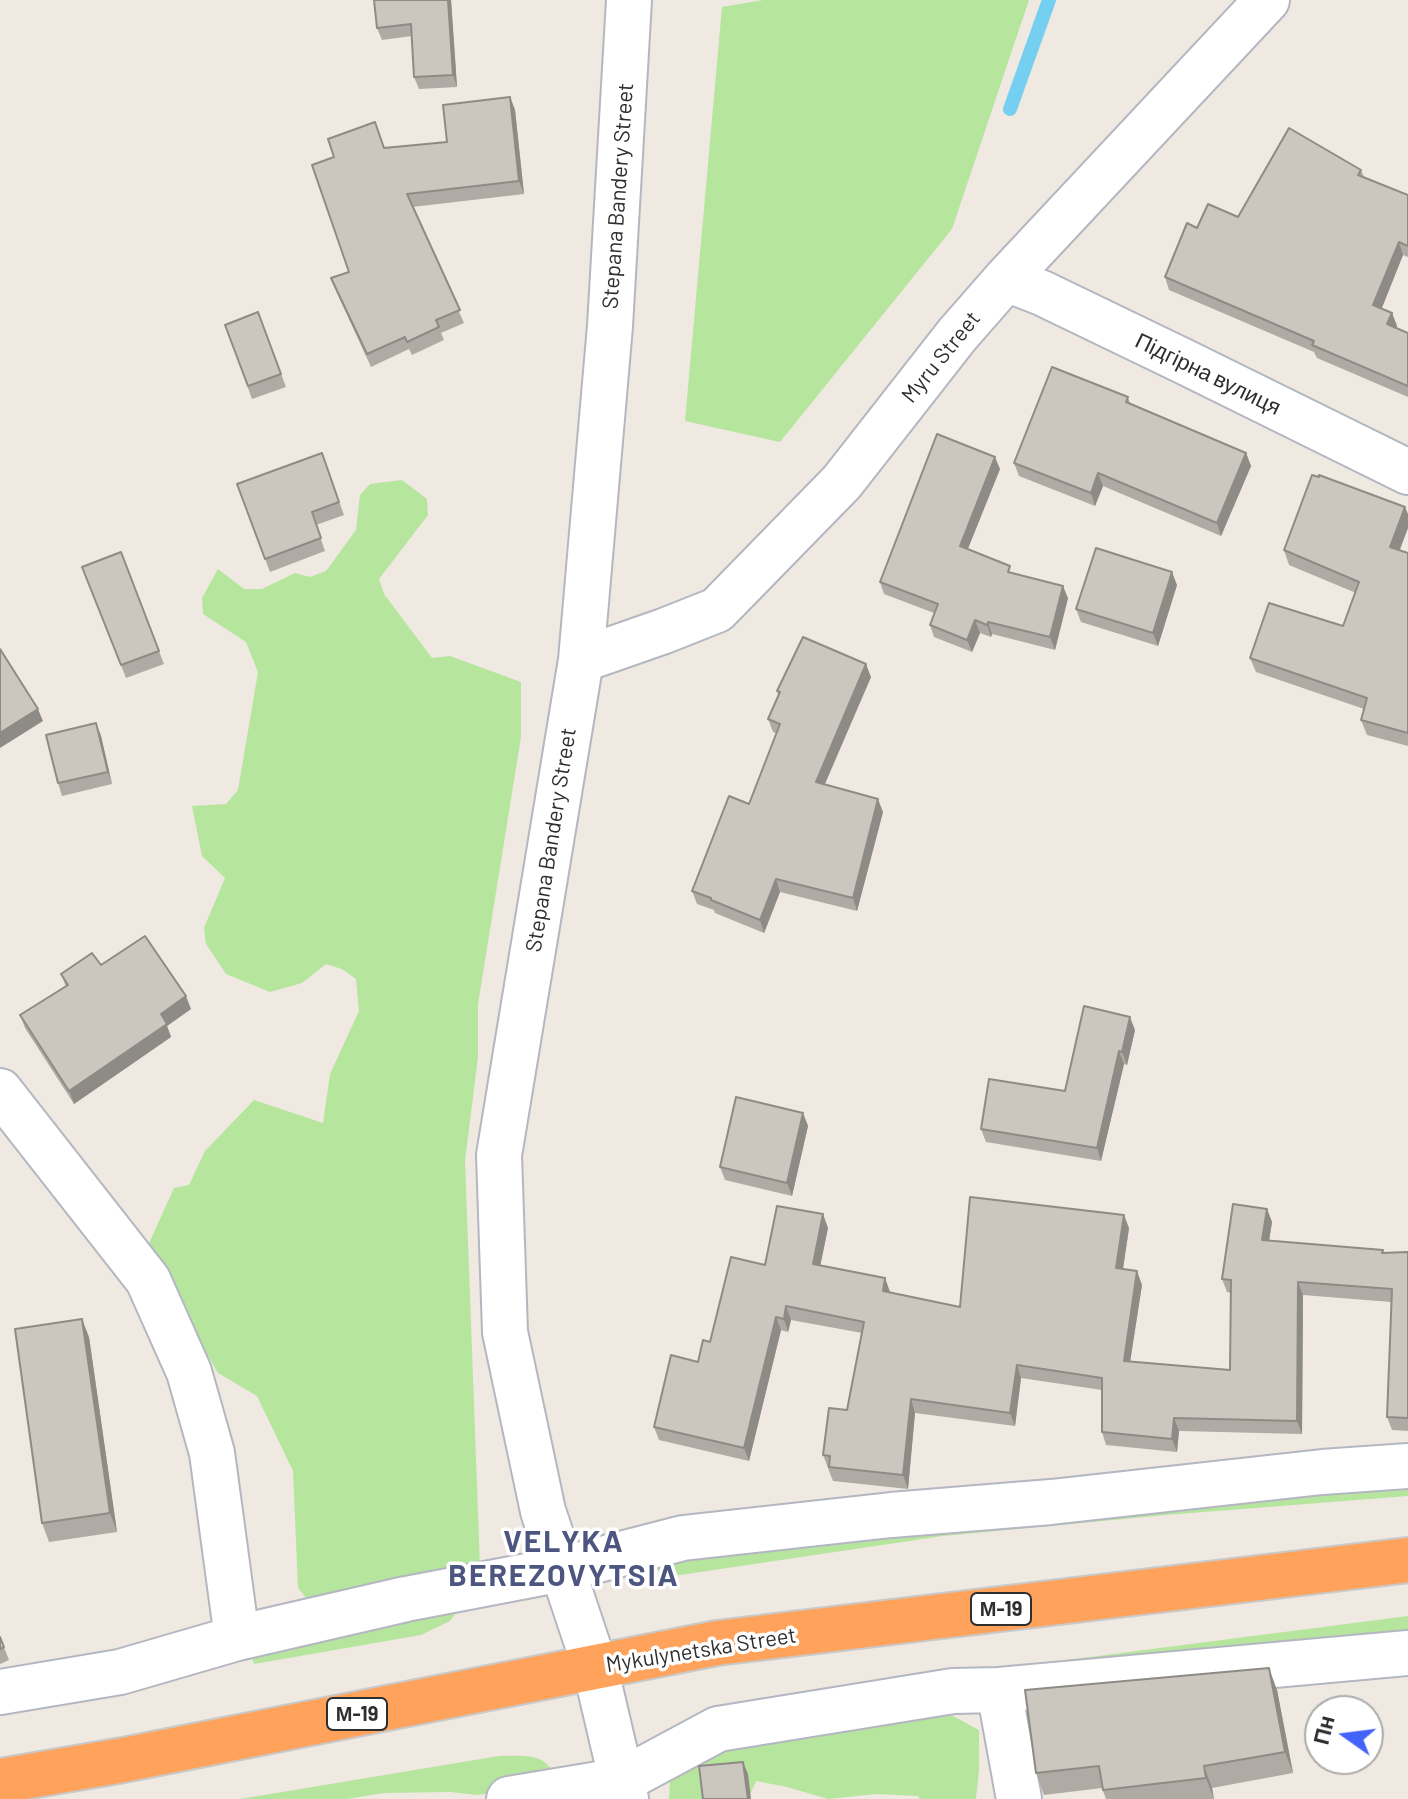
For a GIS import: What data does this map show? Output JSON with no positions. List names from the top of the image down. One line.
{"streets":{"highway":["М-19","Mykulynetska Street"],"street":["Stepana Bandery Street","Myru Street","Підгірна вулиця"]},"crossings":[["Stepana Bandery Street","Myru Street"],["Stepana Bandery Street","Mykulynetska Street"],["Myru Street","Підгірна вулиця"]],"districts":["VELYKA BEREZOVYTSIA"],"north":"left"}
